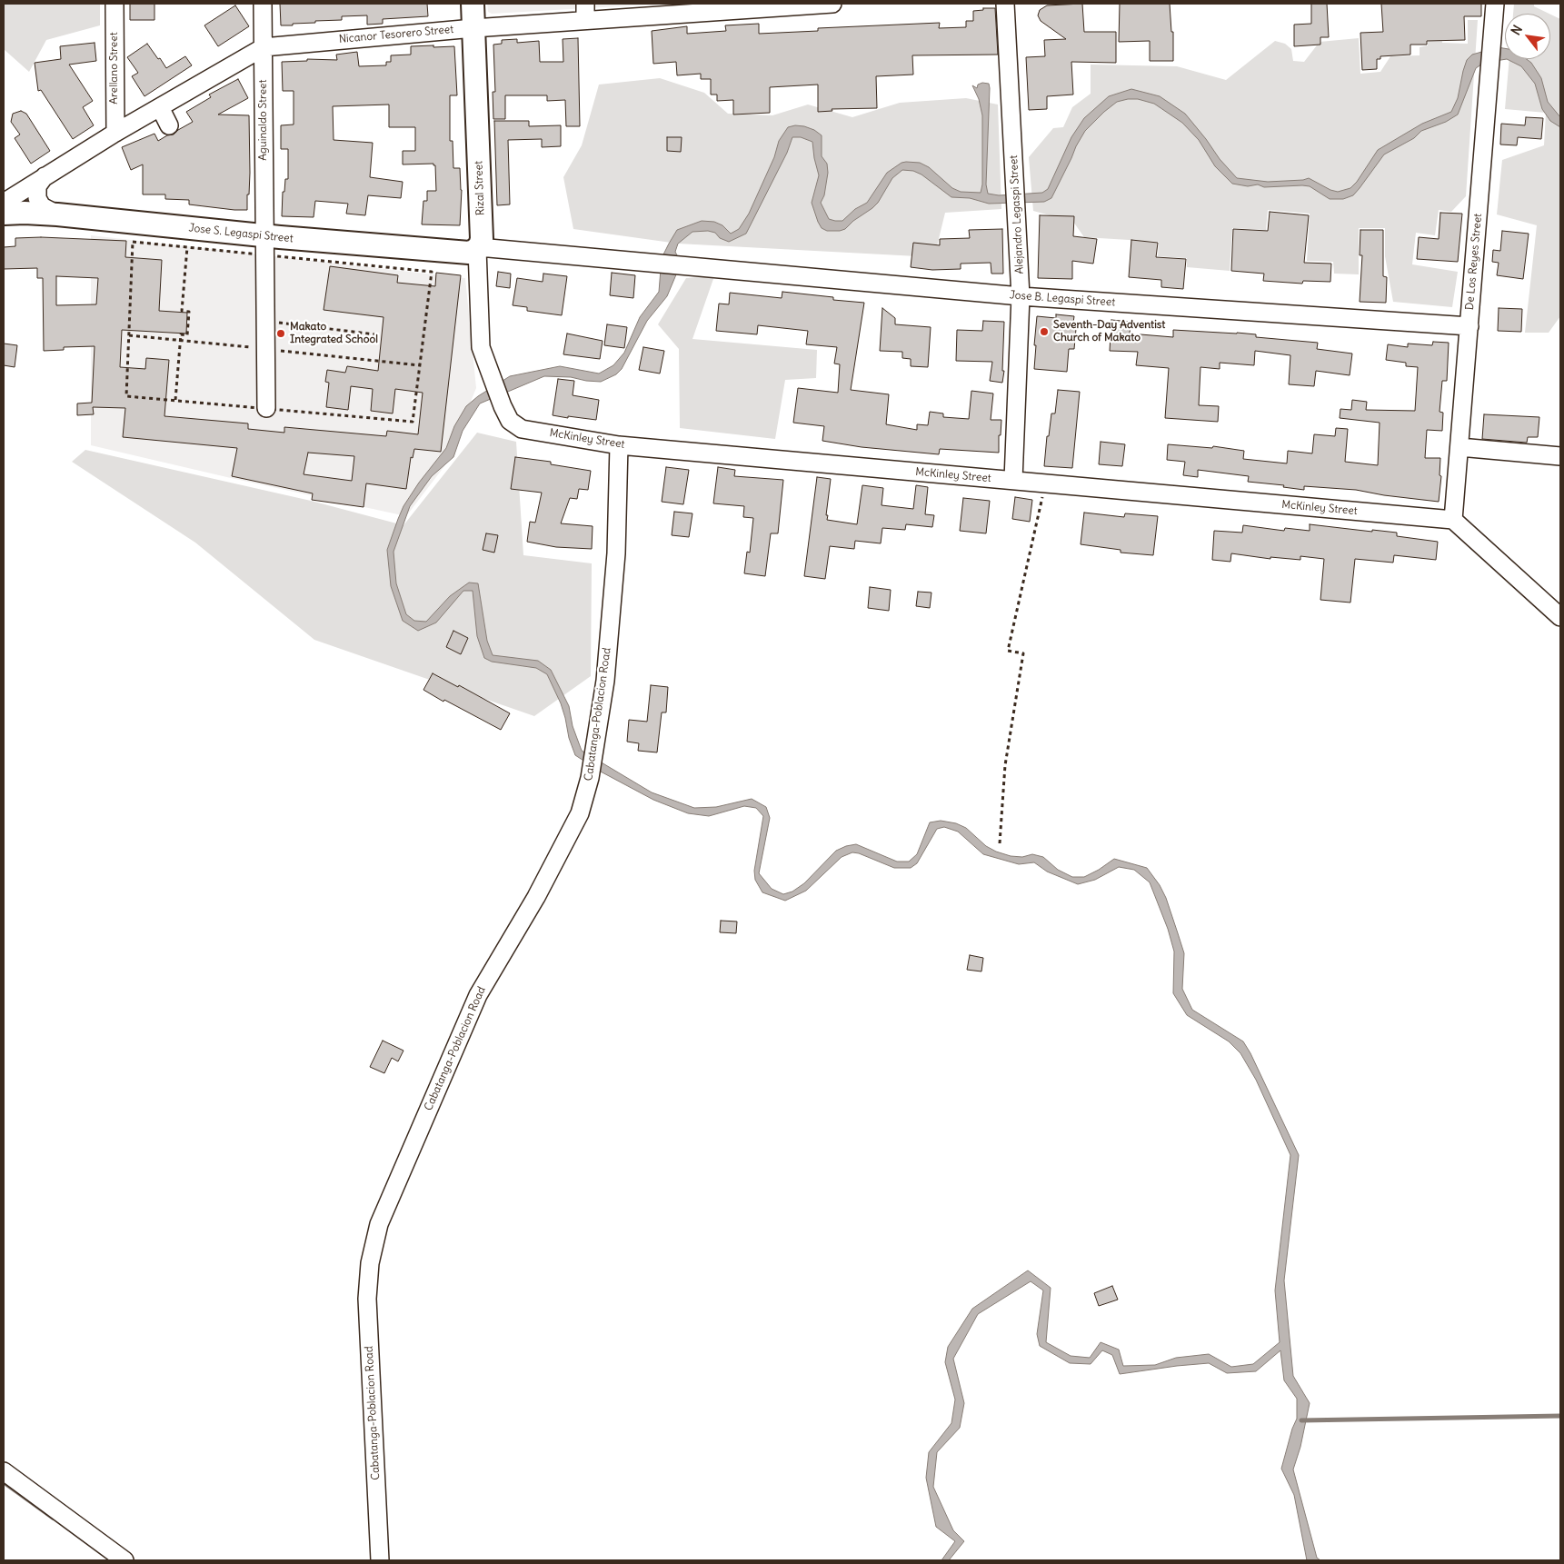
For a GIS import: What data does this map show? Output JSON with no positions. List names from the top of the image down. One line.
{"streets":{"main road":["Rizal Street","Jose S. Legaspi Street"],"street":["Nicanor Tesorero Street","Arellano Street","Aguinaldo Street","Alejandro Legaspi Street","De Los Reyes Street","Jose B. Legaspi Street","McKinley Street","Cabatanga-Poblacion Road"]},"crossings":[["Nicanor Tesorero Street","Arellano Street"],["Nicanor Tesorero Street","Aguinaldo Street"],["Nicanor Tesorero Street","Rizal Street"],["Aguinaldo Street","Jose S. Legaspi Street"],["Rizal Street","Jose S. Legaspi Street"],["Rizal Street","McKinley Street"],["Alejandro Legaspi Street","Jose B. Legaspi Street"],["Alejandro Legaspi Street","McKinley Street"],["Jose S. Legaspi Street","Jose B. Legaspi Street"],["De Los Reyes Street","Jose B. Legaspi Street"],["De Los Reyes Street","McKinley Street"],["McKinley Street","Cabatanga-Poblacion Road"]],"places":["Seventh-Day Adventist Church of Makato","Makato Integrated School"],"north":"top left"}
